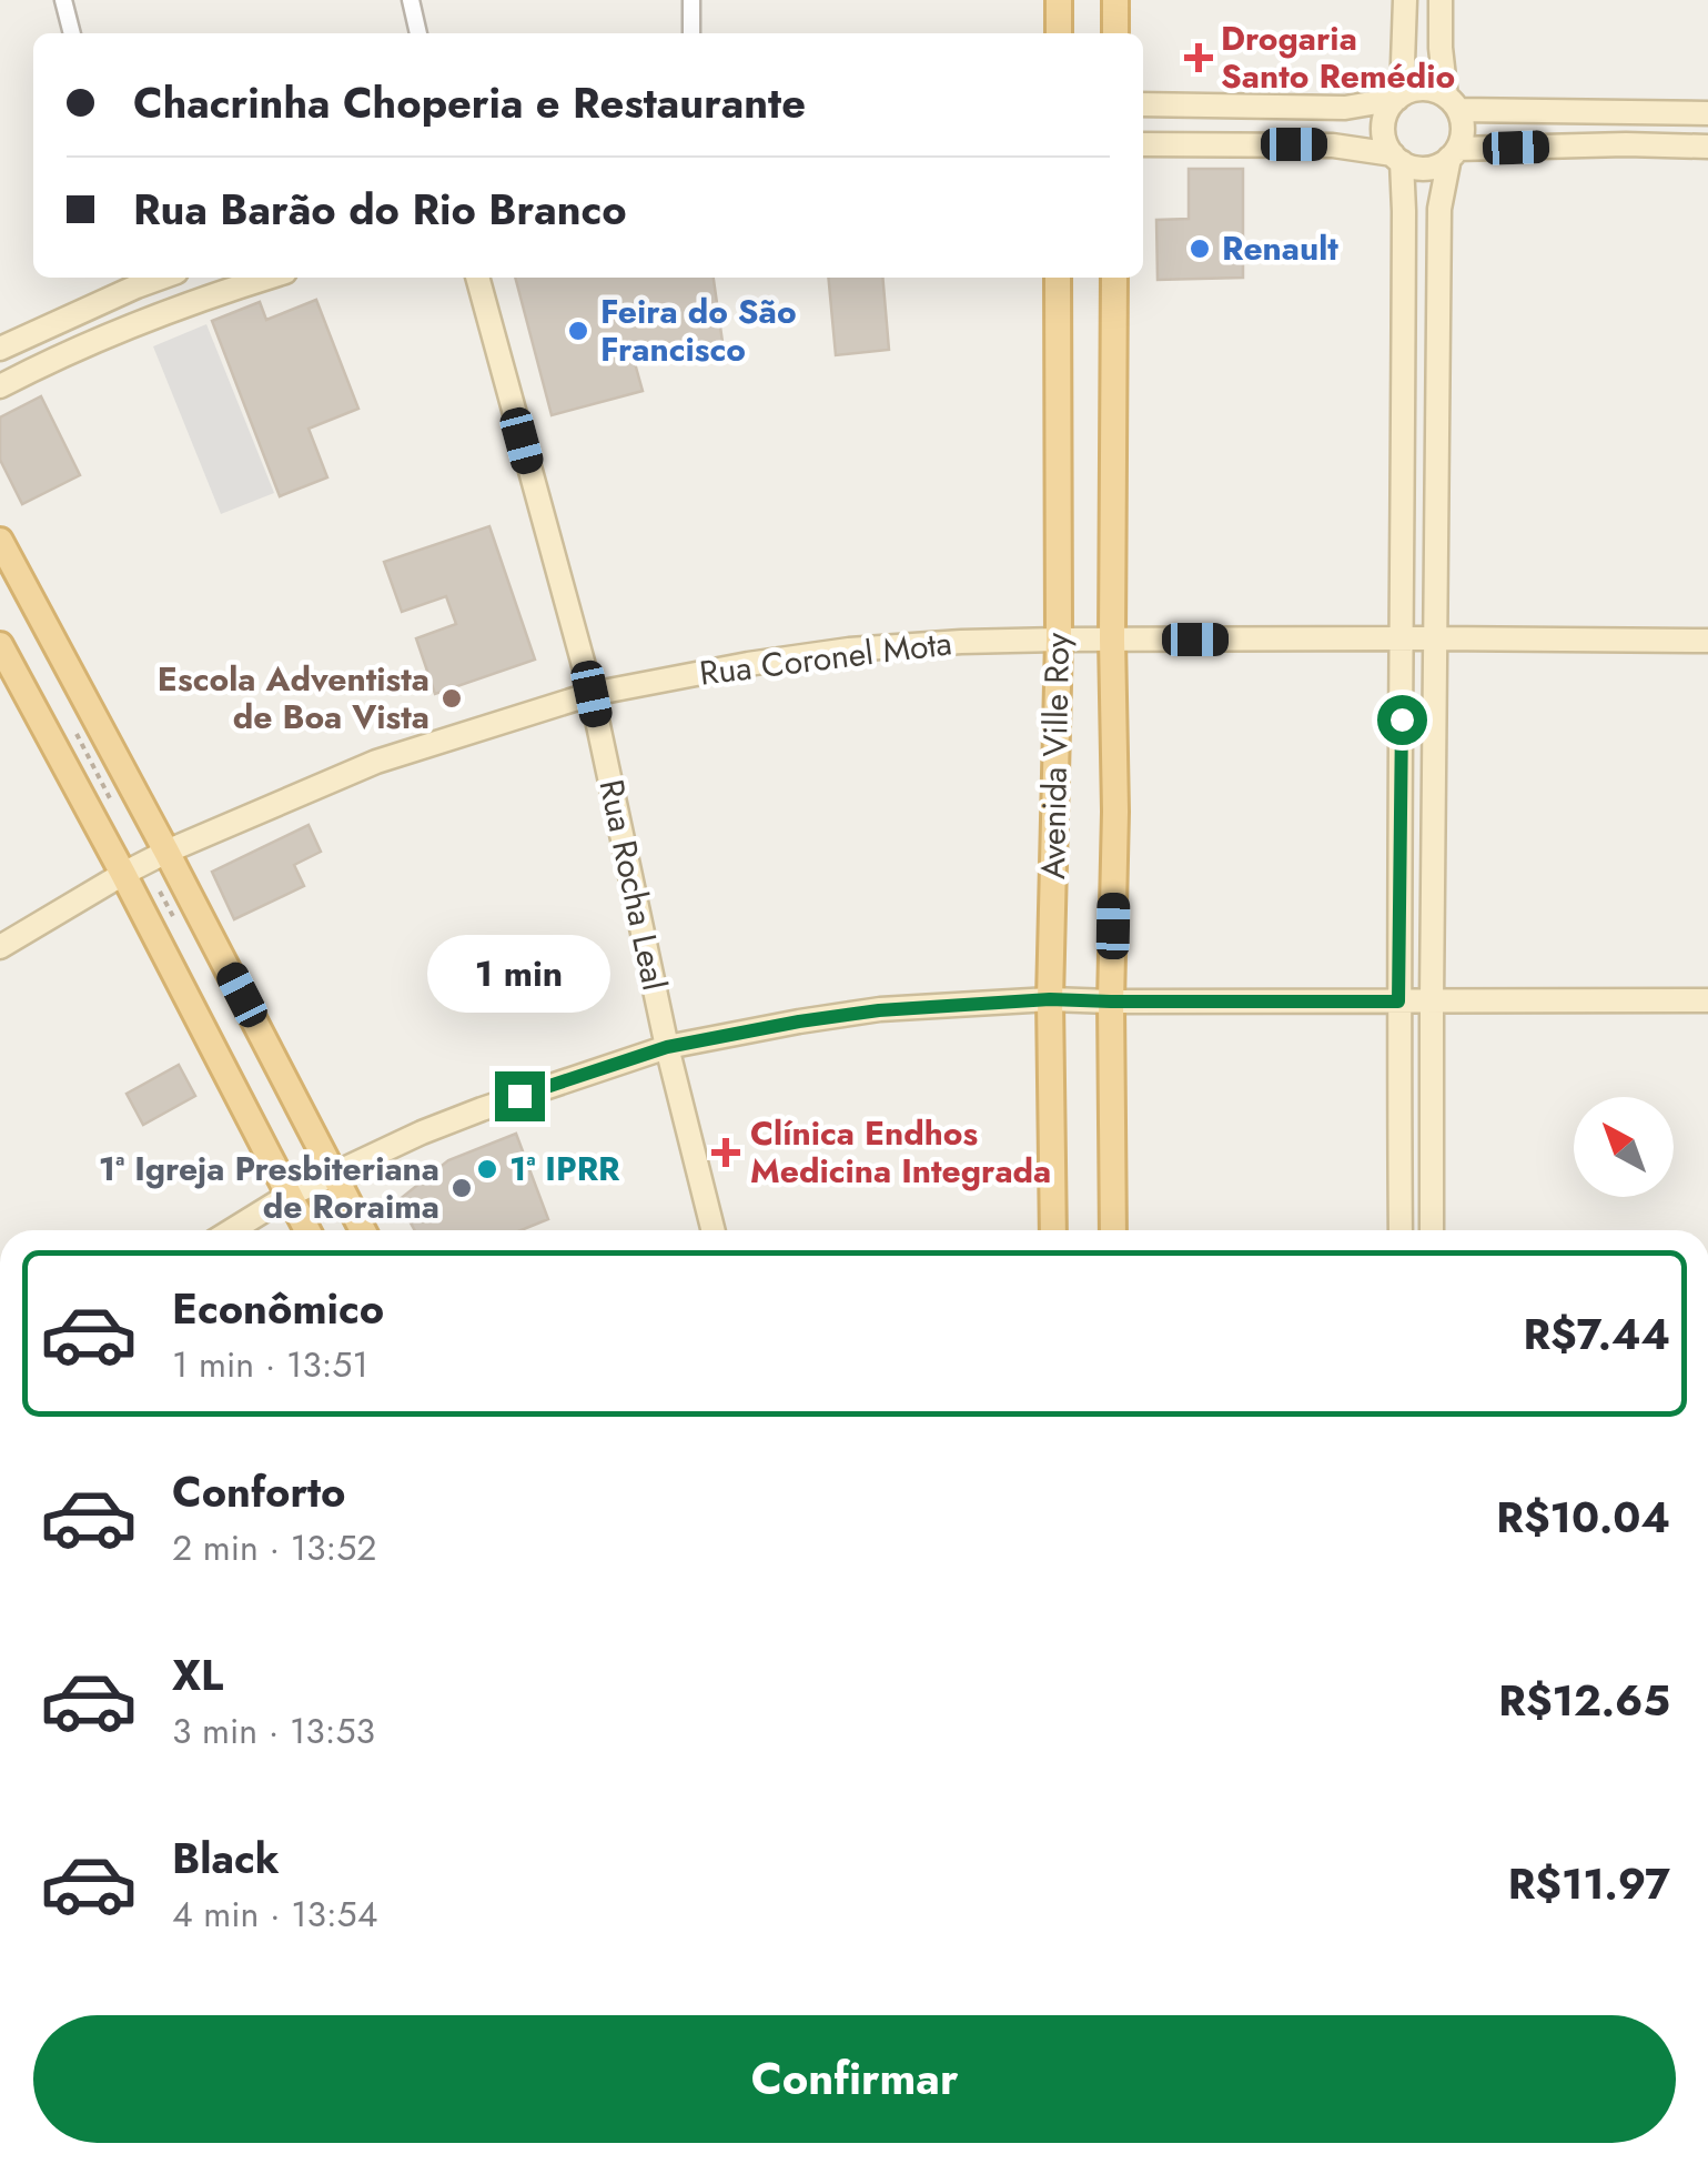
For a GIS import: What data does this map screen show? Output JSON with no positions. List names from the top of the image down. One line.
{"streets":{"main road":["Avenida Ville Roy"],"street":["Rua Coronel Mota","Rua Rocha Leal"]},"crossings":[["Rua Coronel Mota","Avenida Ville Roy"],["Rua Coronel Mota","Rua Rocha Leal"]],"places":{"health":["Drogaria Santo Remédio","Clínica Endhos Medicina Integrada"],"other":["Renault","Feira do São Francisco","Escola Adventista de Boa Vista","1ª IPRR","1ª Igreja Presbiteriana de Roraima"]},"north":"top left","page":{"banner":["Chacrinha Choperia e Restaurante","Rua Barão do Rio Branco"],"bubble":"1 min","list":[{"name":"Econômico","note":"1 min · 13:51","value":"R$7.44"},{"name":"Conforto","note":"2 min · 13:52","value":"R$10.04"},{"name":"XL","note":"3 min · 13:53","value":"R$12.65"},{"name":"Black","note":"4 min · 13:54","value":"R$11.97"}],"buttons":"Confirmar"}}
